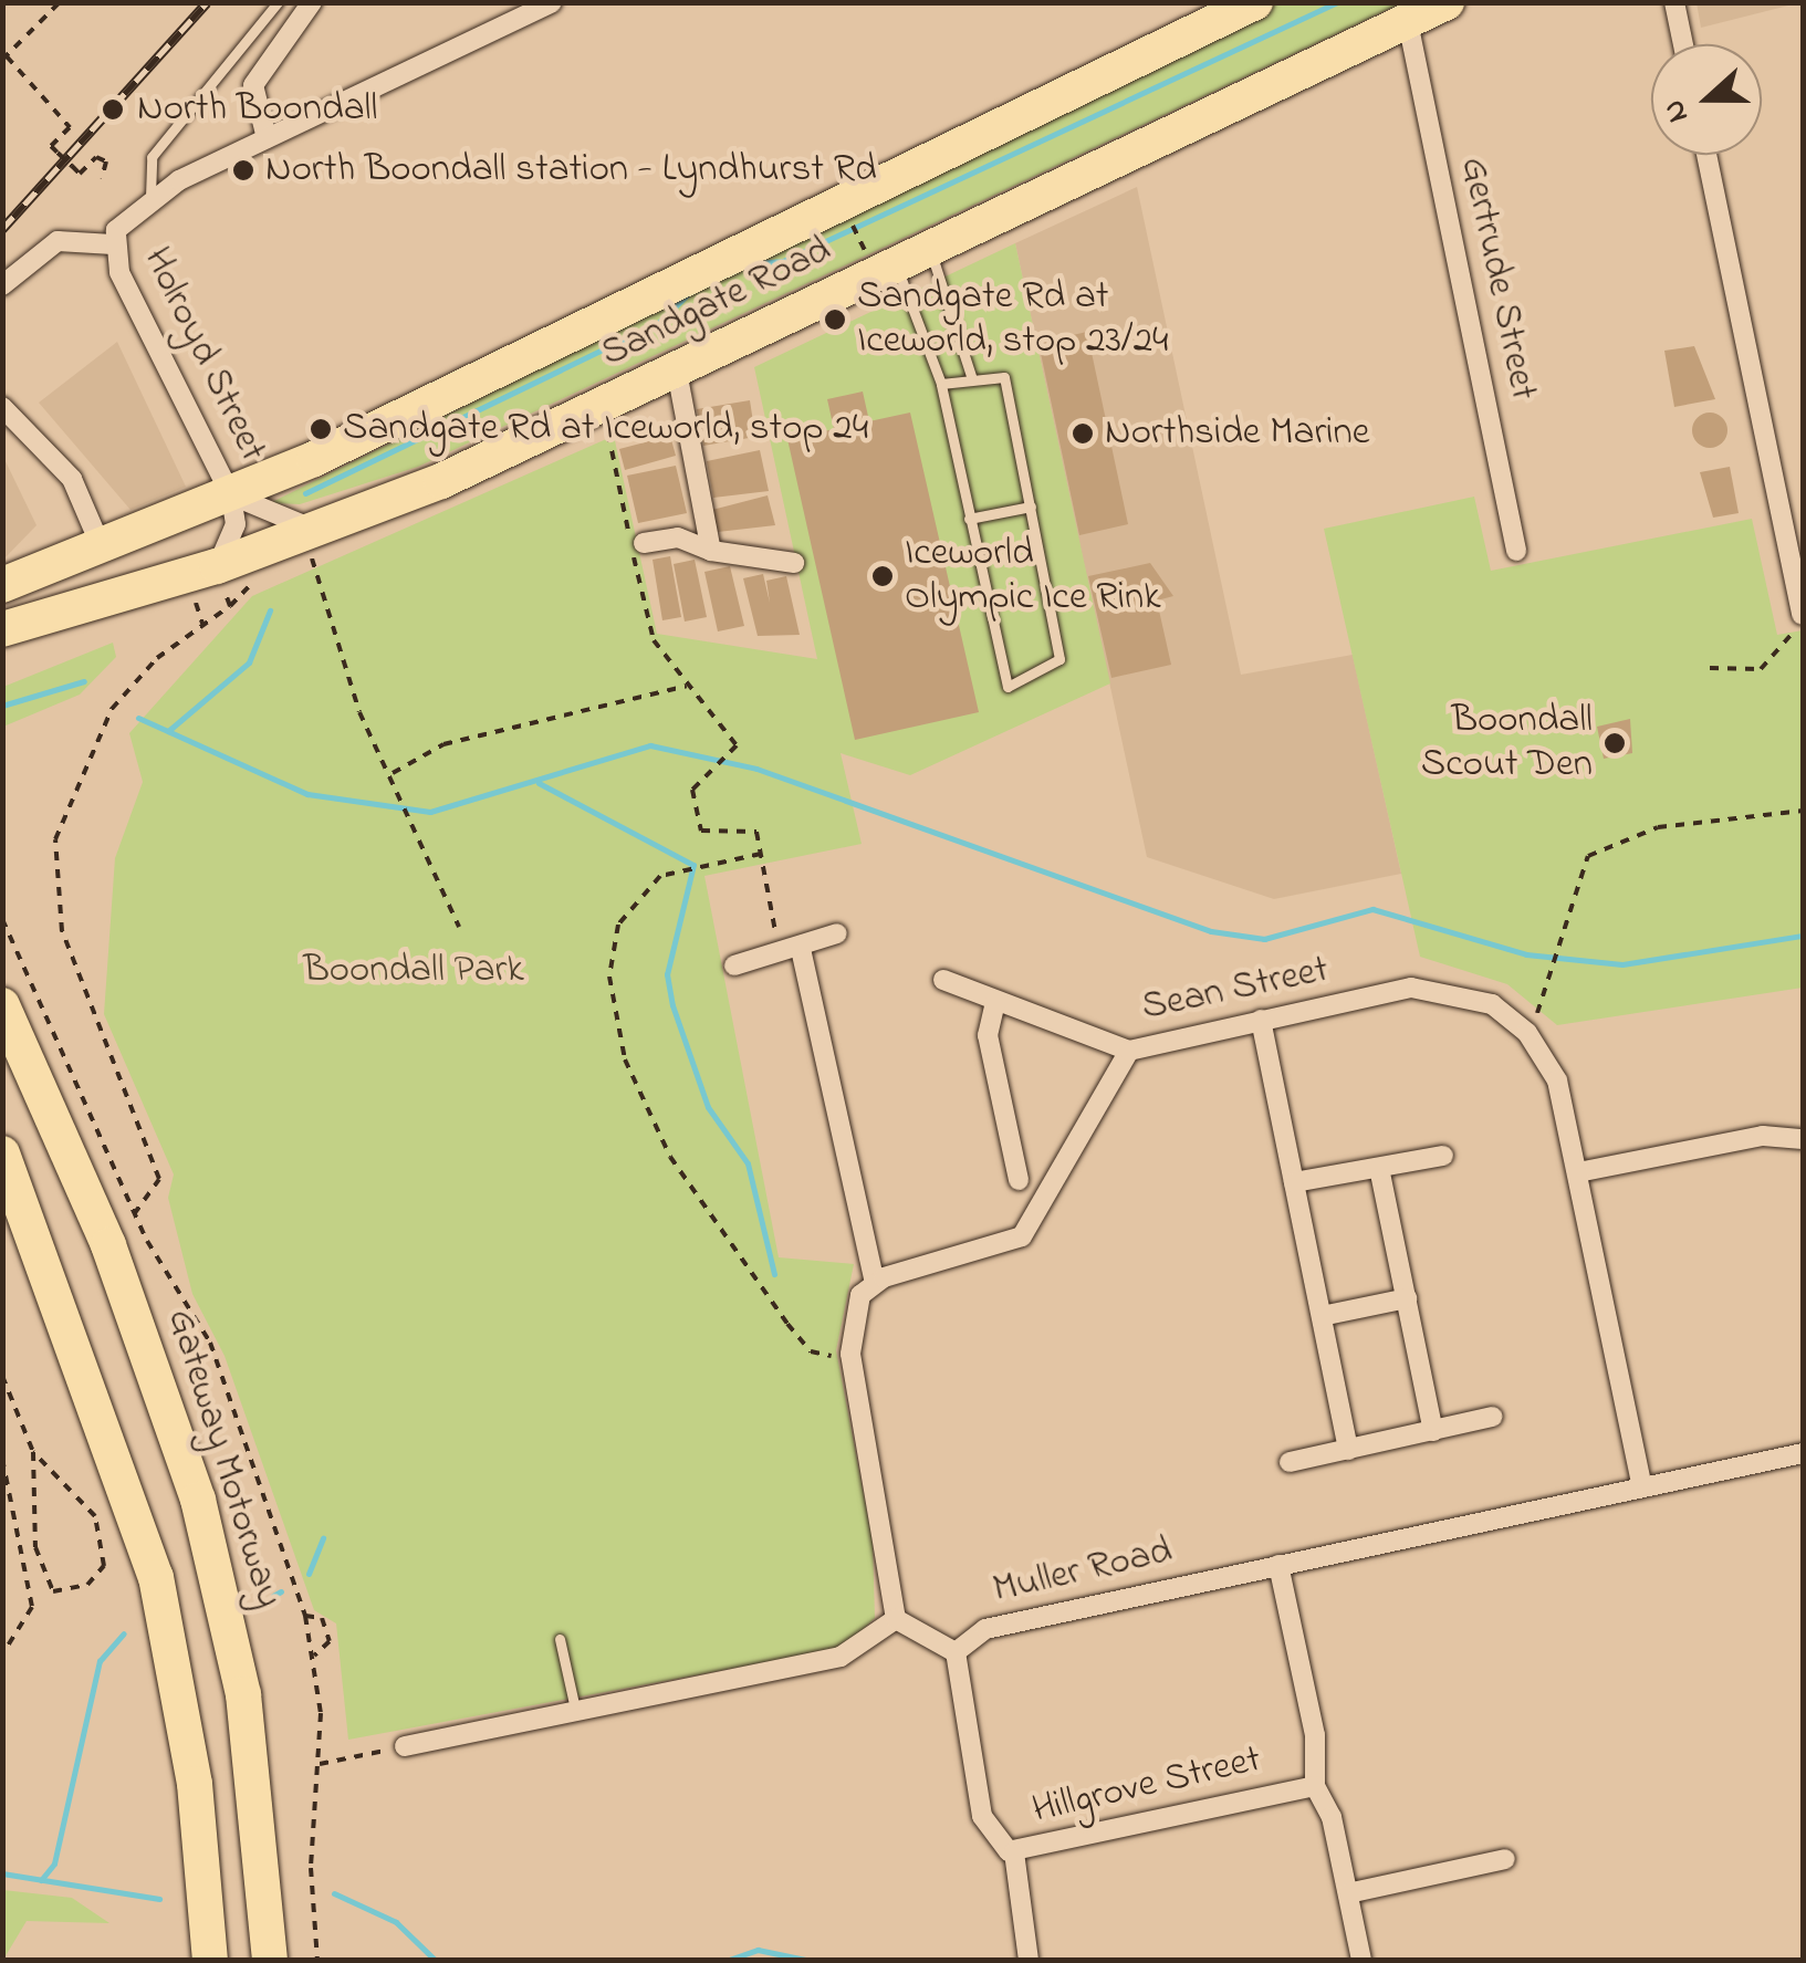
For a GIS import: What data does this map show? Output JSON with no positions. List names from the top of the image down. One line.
{"streets":{"highway":["Sandgate Road","Gateway Motorway"],"street":["Gertrude Street","Holroyd Street","Sean Street","Muller Road","Hillgrove Street"]},"crossings":[["Gertrude Street","Sandgate Road"],["Sandgate Road","Holroyd Street"],["Sean Street","Muller Road"],["Muller Road","Hillgrove Street"]],"parks":["Boondall Park"],"places":["North Boondall","North Boondall station - Lyndhurst Rd","Sandgate Rd at Iceworld, stop 23/24","Sandgate Rd at Iceworld, stop 24","Northside Marine","Iceworld Olympic Ice Rink","Boondall Scout Den"],"north":"left"}
